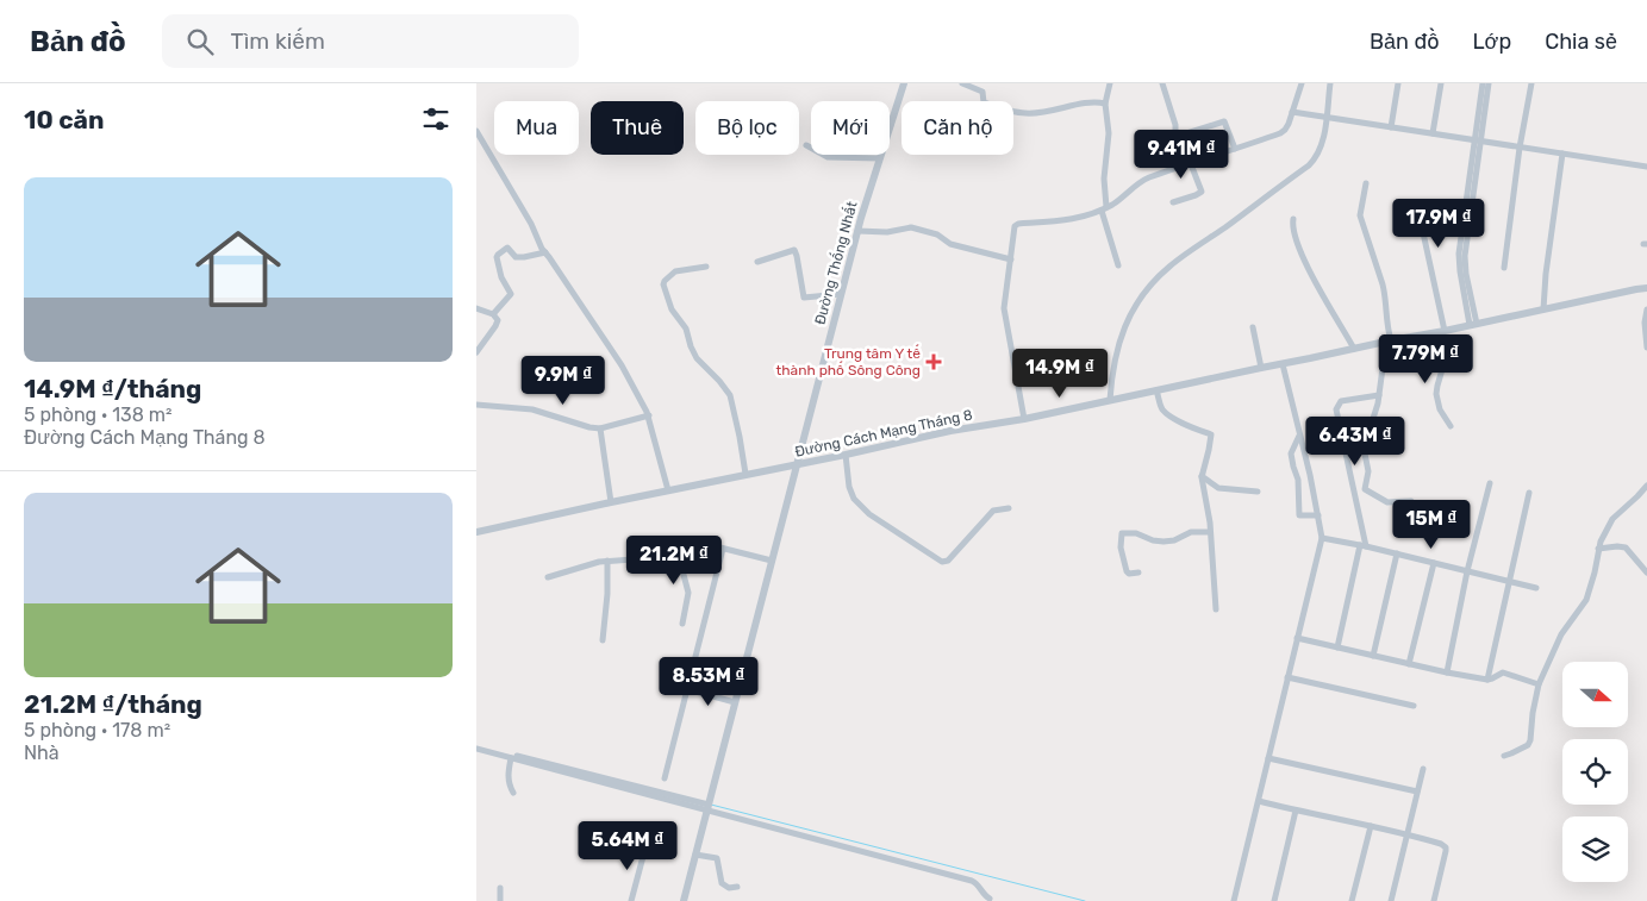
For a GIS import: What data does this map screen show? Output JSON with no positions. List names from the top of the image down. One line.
{"streets":{"street":["Đường Thống Nhất","Đường Cách Mạng Tháng 8"]},"crossings":[["Đường Thống Nhất","Đường Cách Mạng Tháng 8"]],"places":{"health":["Trung tâm Y tế thành phố Sông Công"]},"north":"right","page":{"header":"Bản đồ","search":"Tìm kiếm","nav":["Bản đồ","Lớp","Chia sẻ"],"heading":"10 căn","chip":["Mua","Thuê","Bộ lọc","Mới","Căn hộ"],"price":["9.41M ₫","17.9M ₫","7.79M ₫","14.9M ₫","9.9M ₫","6.43M ₫","15M ₫","21.2M ₫","8.53M ₫","5.64M ₫"],"list":[{"name":"14.9M ₫/tháng","note":"5 phòng · 138 m² · Đường Cách Mạng Tháng 8"},{"name":"21.2M ₫/tháng","note":"5 phòng · 178 m² · Nhà"}]}}
